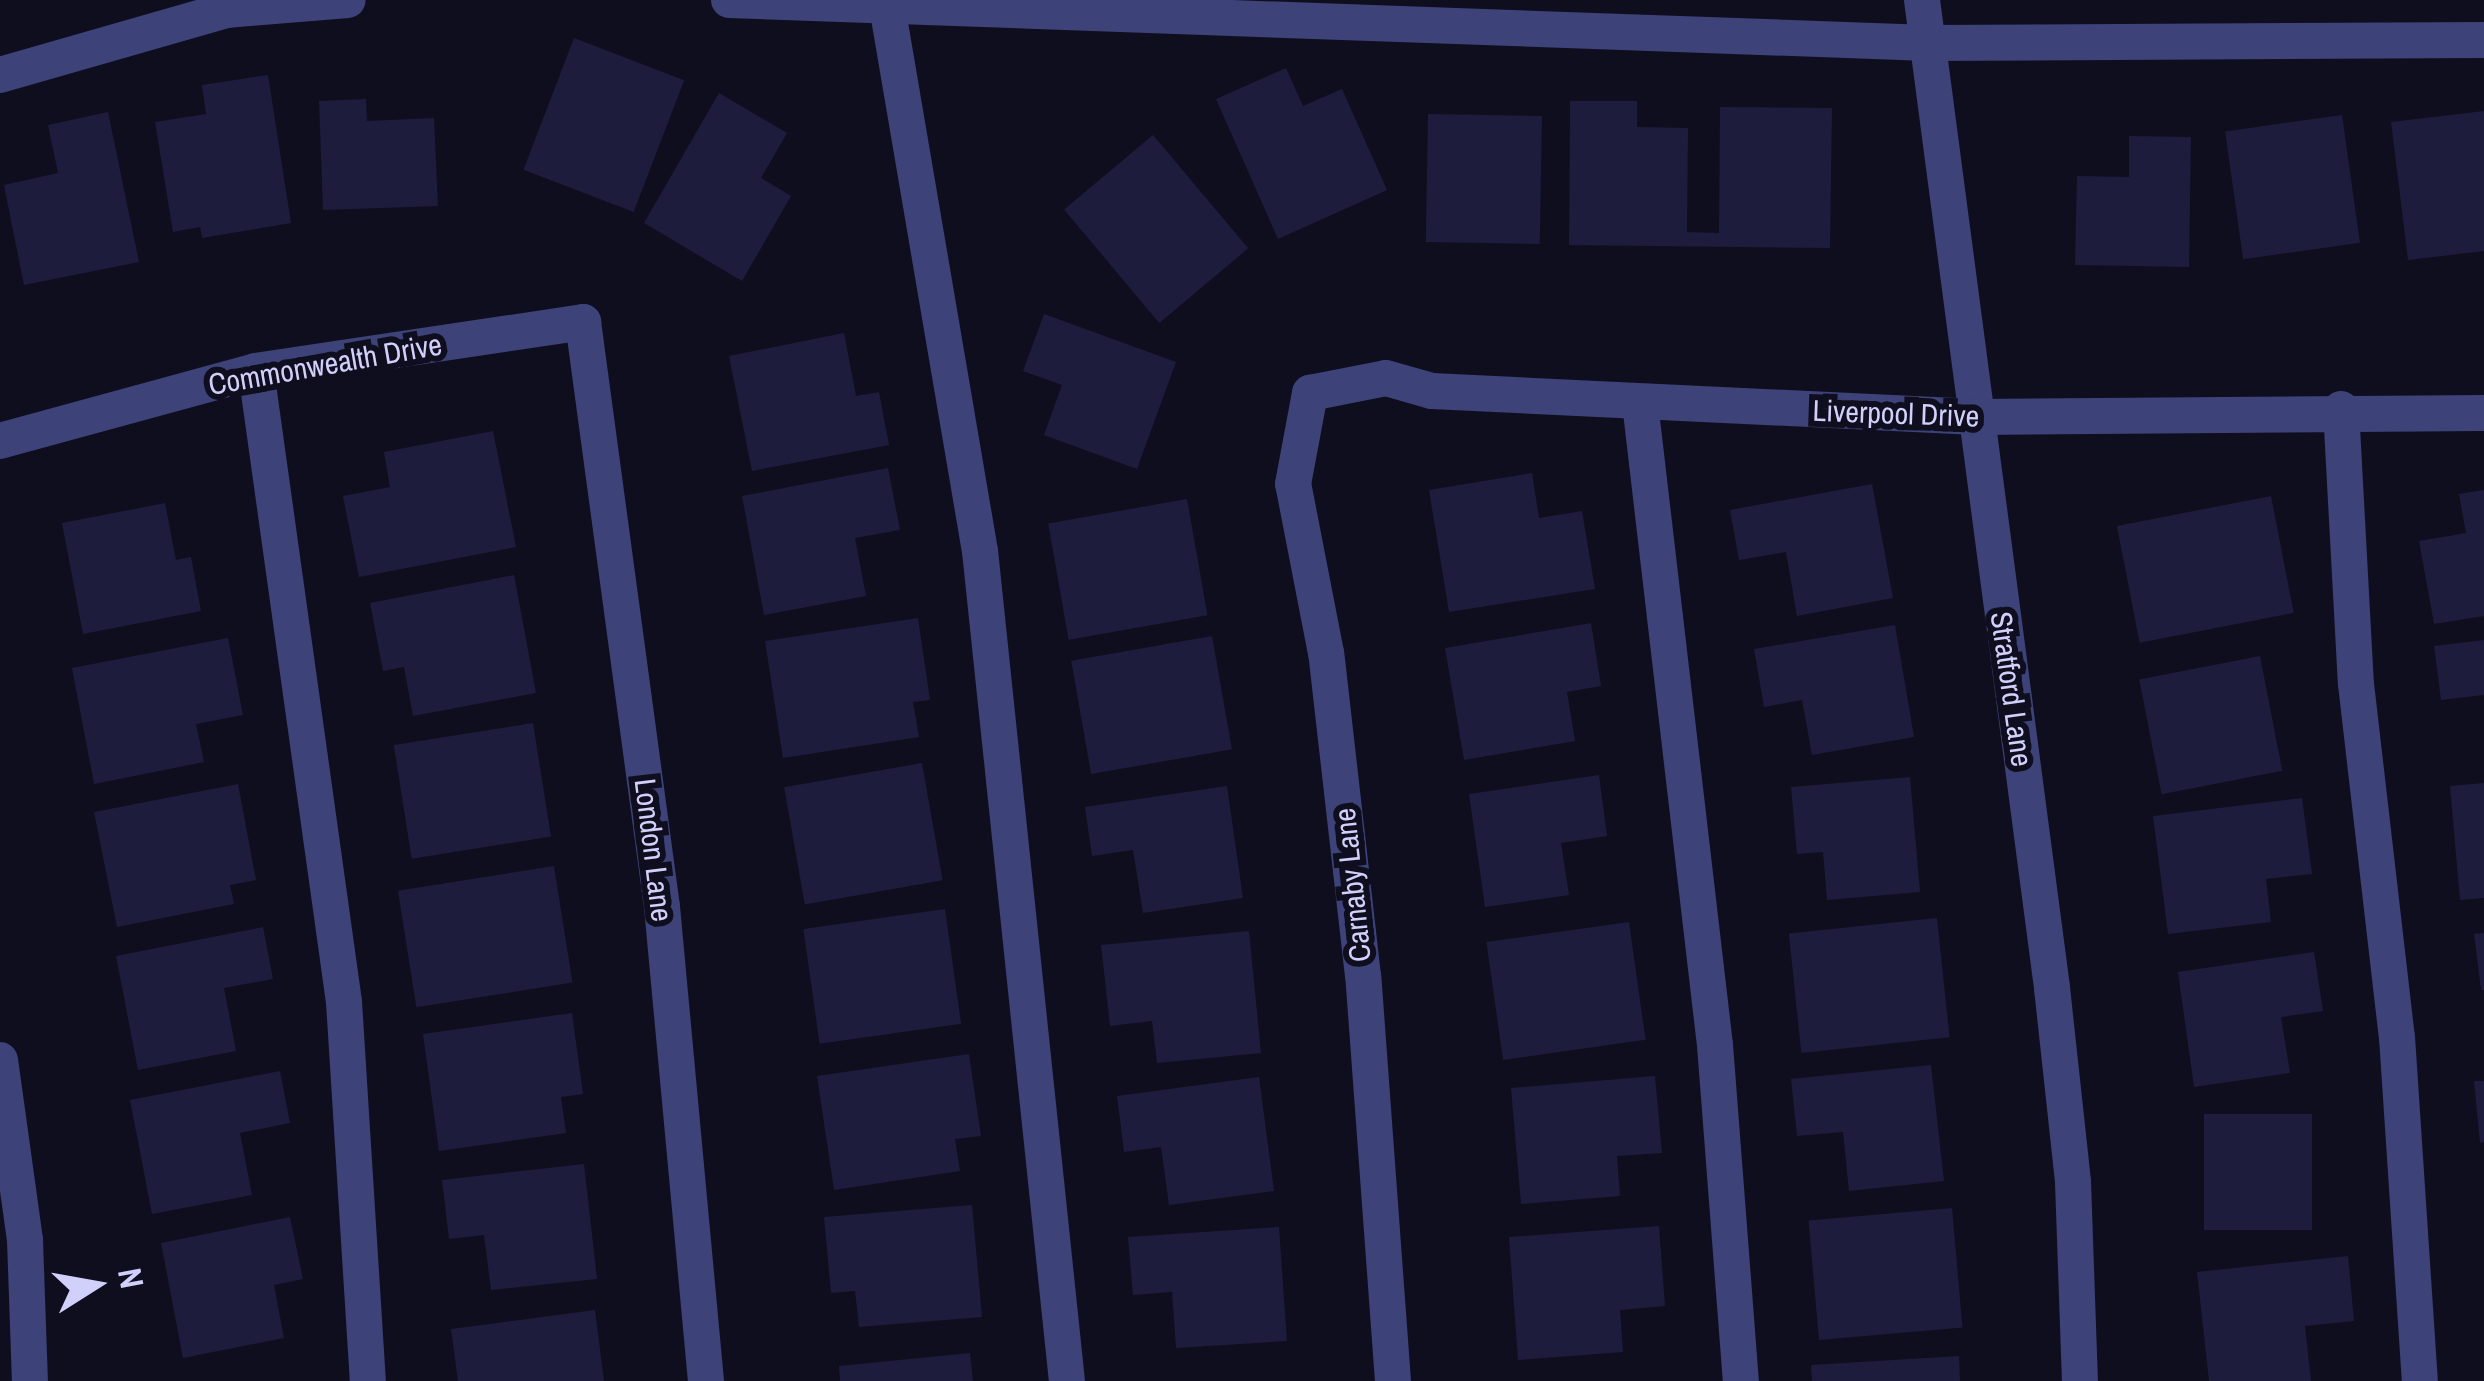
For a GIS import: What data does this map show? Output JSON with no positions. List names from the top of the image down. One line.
{"streets":{"street":["Commonwealth Drive","Liverpool Drive","Stratford Lane","London Lane","Carnaby Lane"]},"crossings":[["Commonwealth Drive","London Lane"],["Liverpool Drive","Stratford Lane"],["Liverpool Drive","Carnaby Lane"]],"north":"right"}
